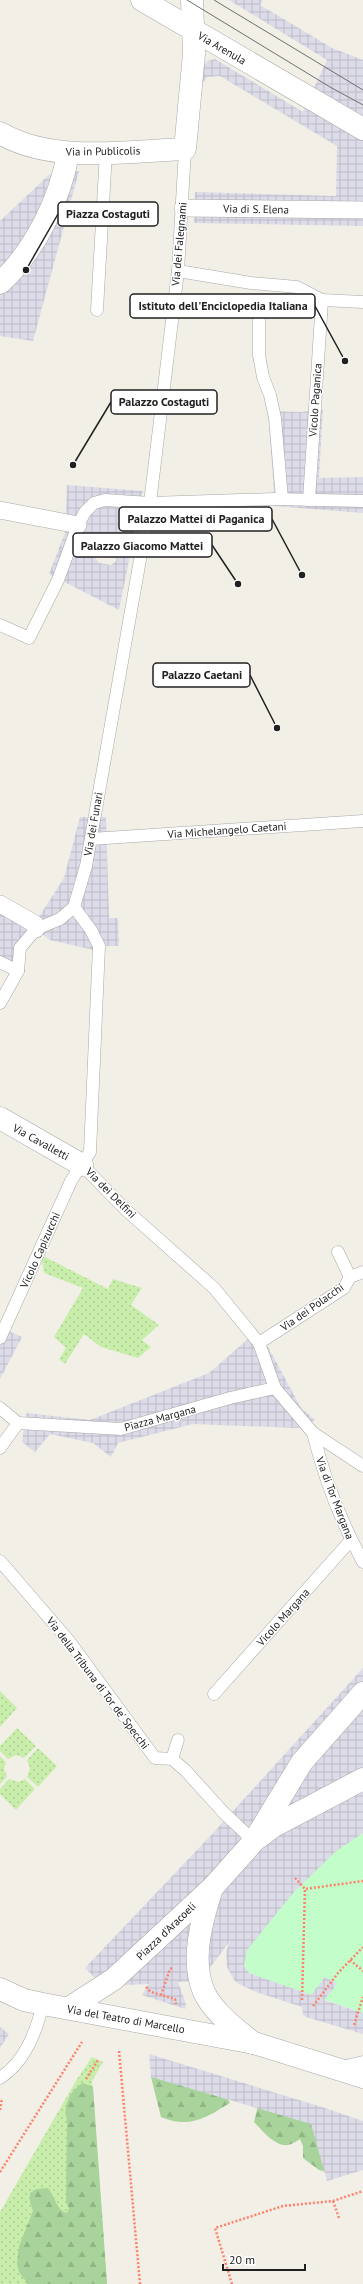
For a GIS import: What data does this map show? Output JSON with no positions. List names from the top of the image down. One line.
{"streets":{"street":["Via Arenula","Via in Publicolis","Via di S. Elena","Via dei Falegnami","Via Cavalletti","Piazza d'Aracoeli","Via del Teatro di Marcello"],"lane":["Vicolo Paganica","Via dei Funari","Via Michelangelo Caetani","Via dei Delfini","Vicolo Capizucchi","Via dei Polacchi","Piazza Margana","Via di Tor Margana","Vicolo Margana","Via della Tribuna di Tor de' Specchi"]},"crossings":[["Via Arenula","Via dei Falegnami"],["Via in Publicolis","Via dei Falegnami"],["Via di S. Elena","Via dei Falegnami"],["Via dei Falegnami","Via dei Funari"],["Via dei Funari","Via Michelangelo Caetani"],["Via dei Funari","Via dei Delfini"],["Via Cavalletti","Via dei Delfini"],["Via Cavalletti","Vicolo Capizucchi"],["Via dei Delfini","Vicolo Capizucchi"],["Via dei Delfini","Via dei Polacchi"],["Via di Tor Margana","Vicolo Margana"],["Piazza d'Aracoeli","Via del Teatro di Marcello"]],"places":["Piazza Costaguti","Istituto dell'Enciclopedia Italiana","Palazzo Costaguti","Palazzo Mattei di Paganica","Palazzo Giacomo Mattei","Palazzo Caetani"],"scale_bar":"20 m"}
